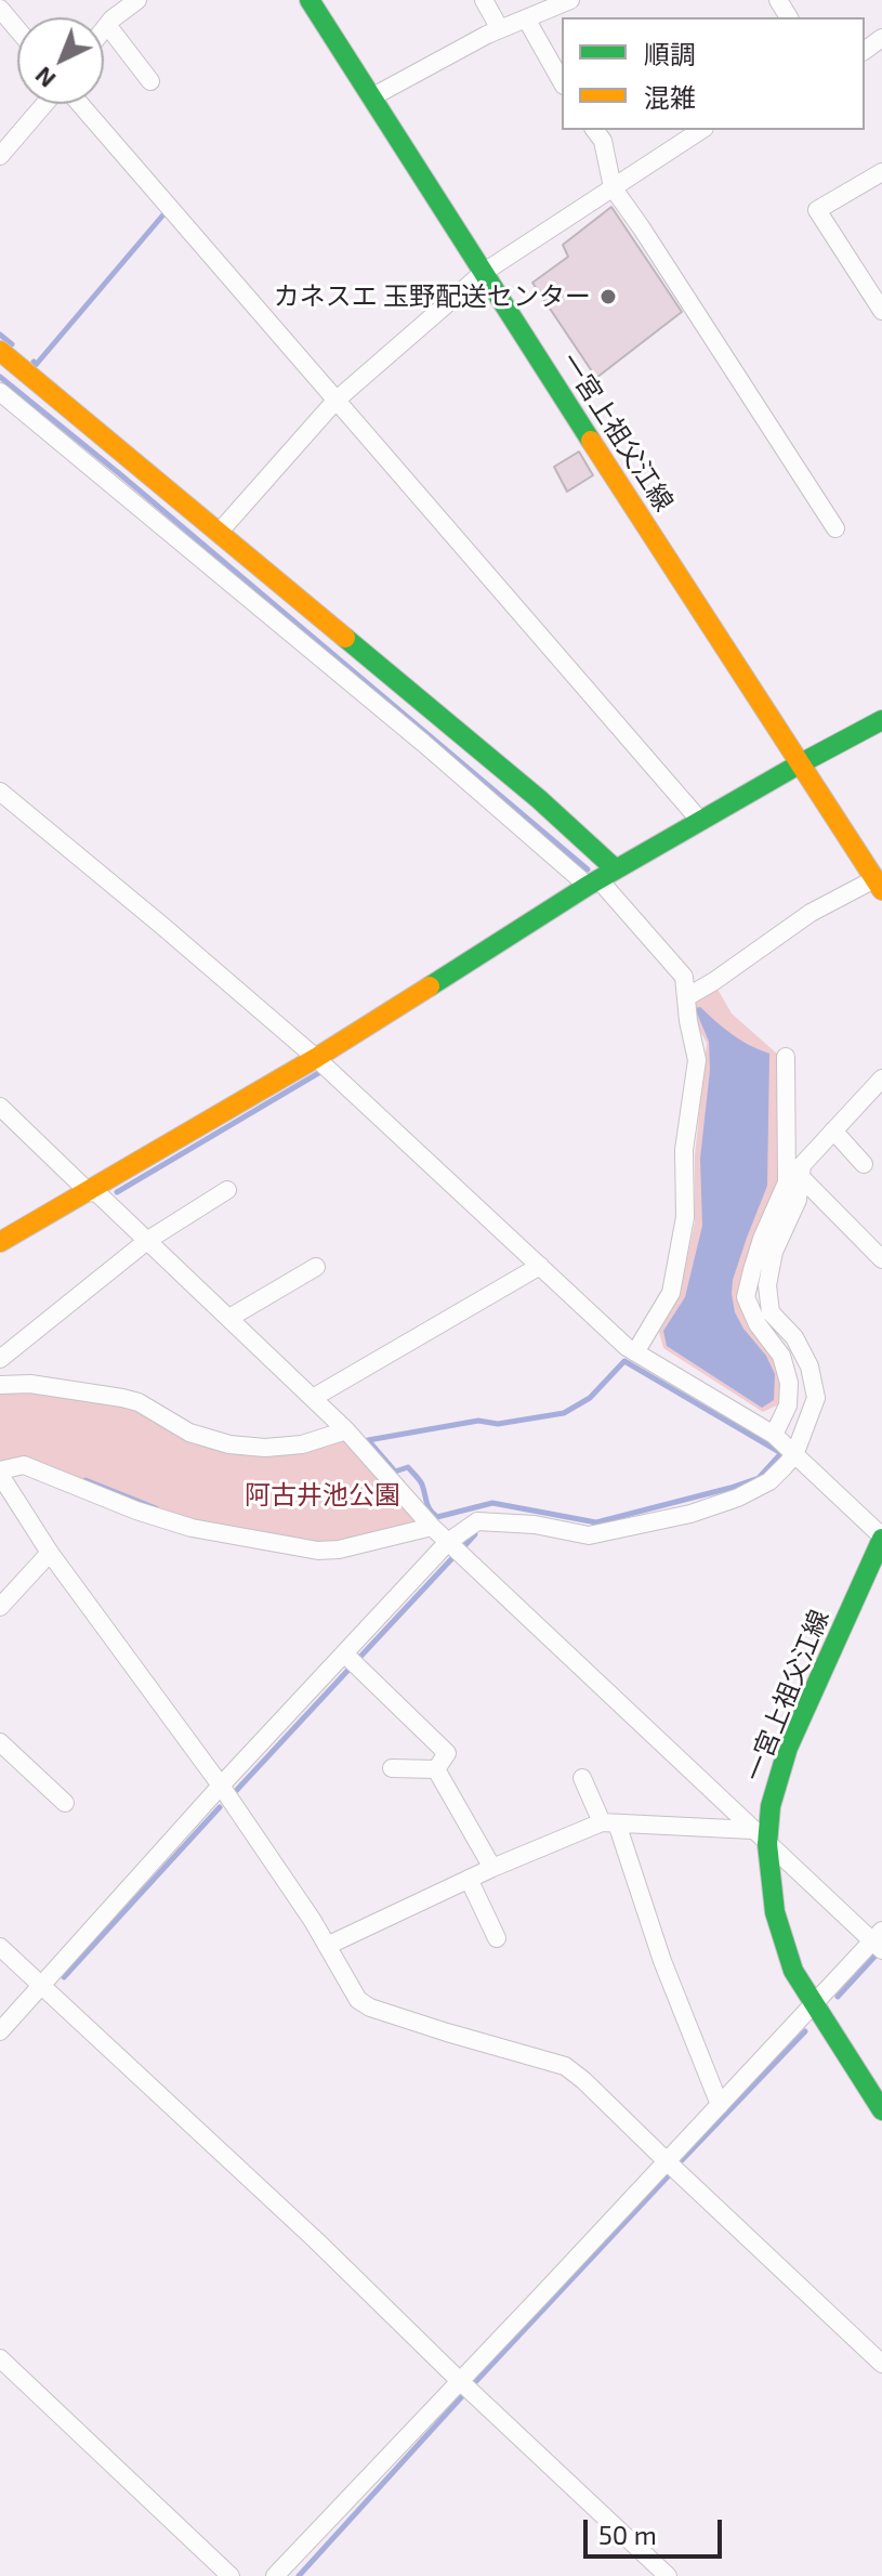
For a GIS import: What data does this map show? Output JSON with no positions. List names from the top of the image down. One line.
{"streets":{"street":["一宮上祖父江線"]},"parks":["阿古井池公園"],"places":["カネスエ 玉野配送センター"],"legend":["順調","混雑"],"scale_bar":"50 m","north":"bottom left"}
